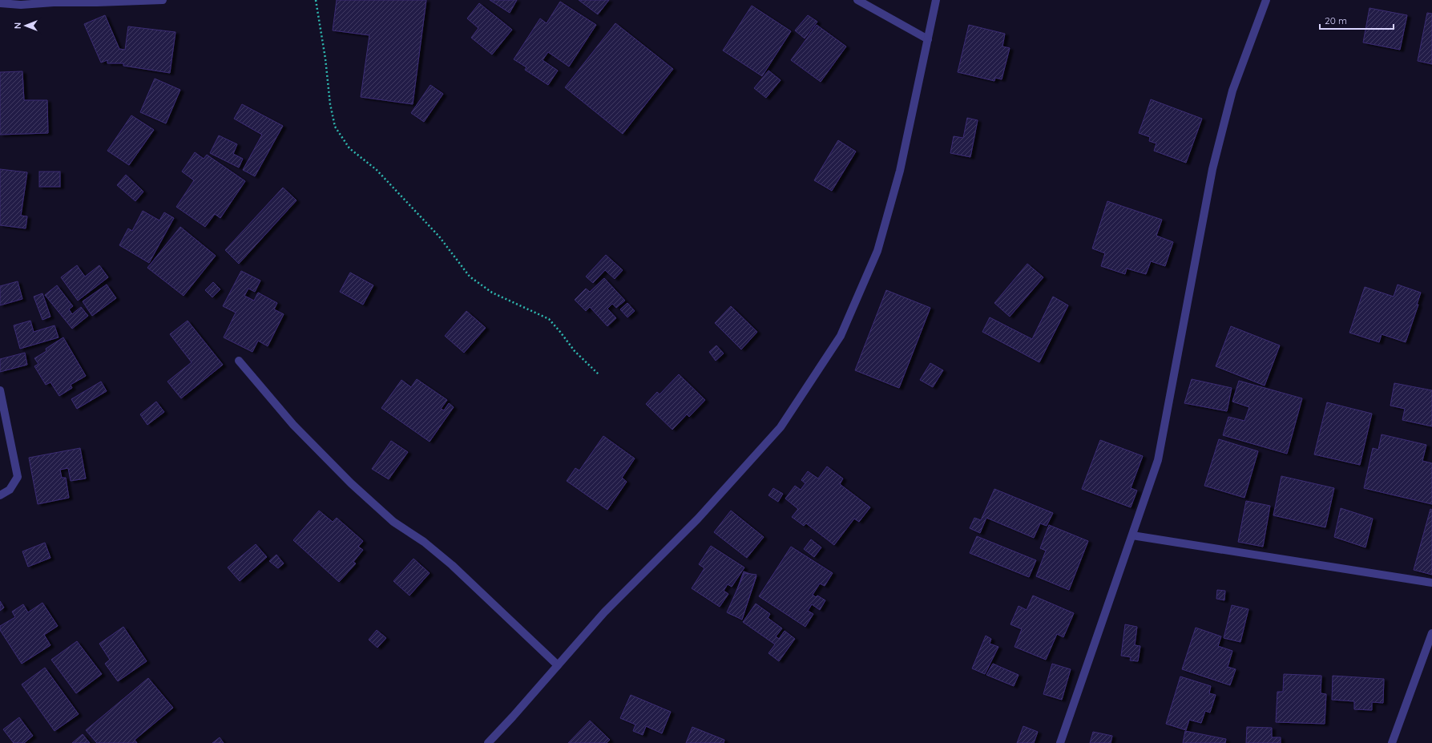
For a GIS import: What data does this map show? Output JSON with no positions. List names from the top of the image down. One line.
{"scale_bar":"20 m","north":"left"}
